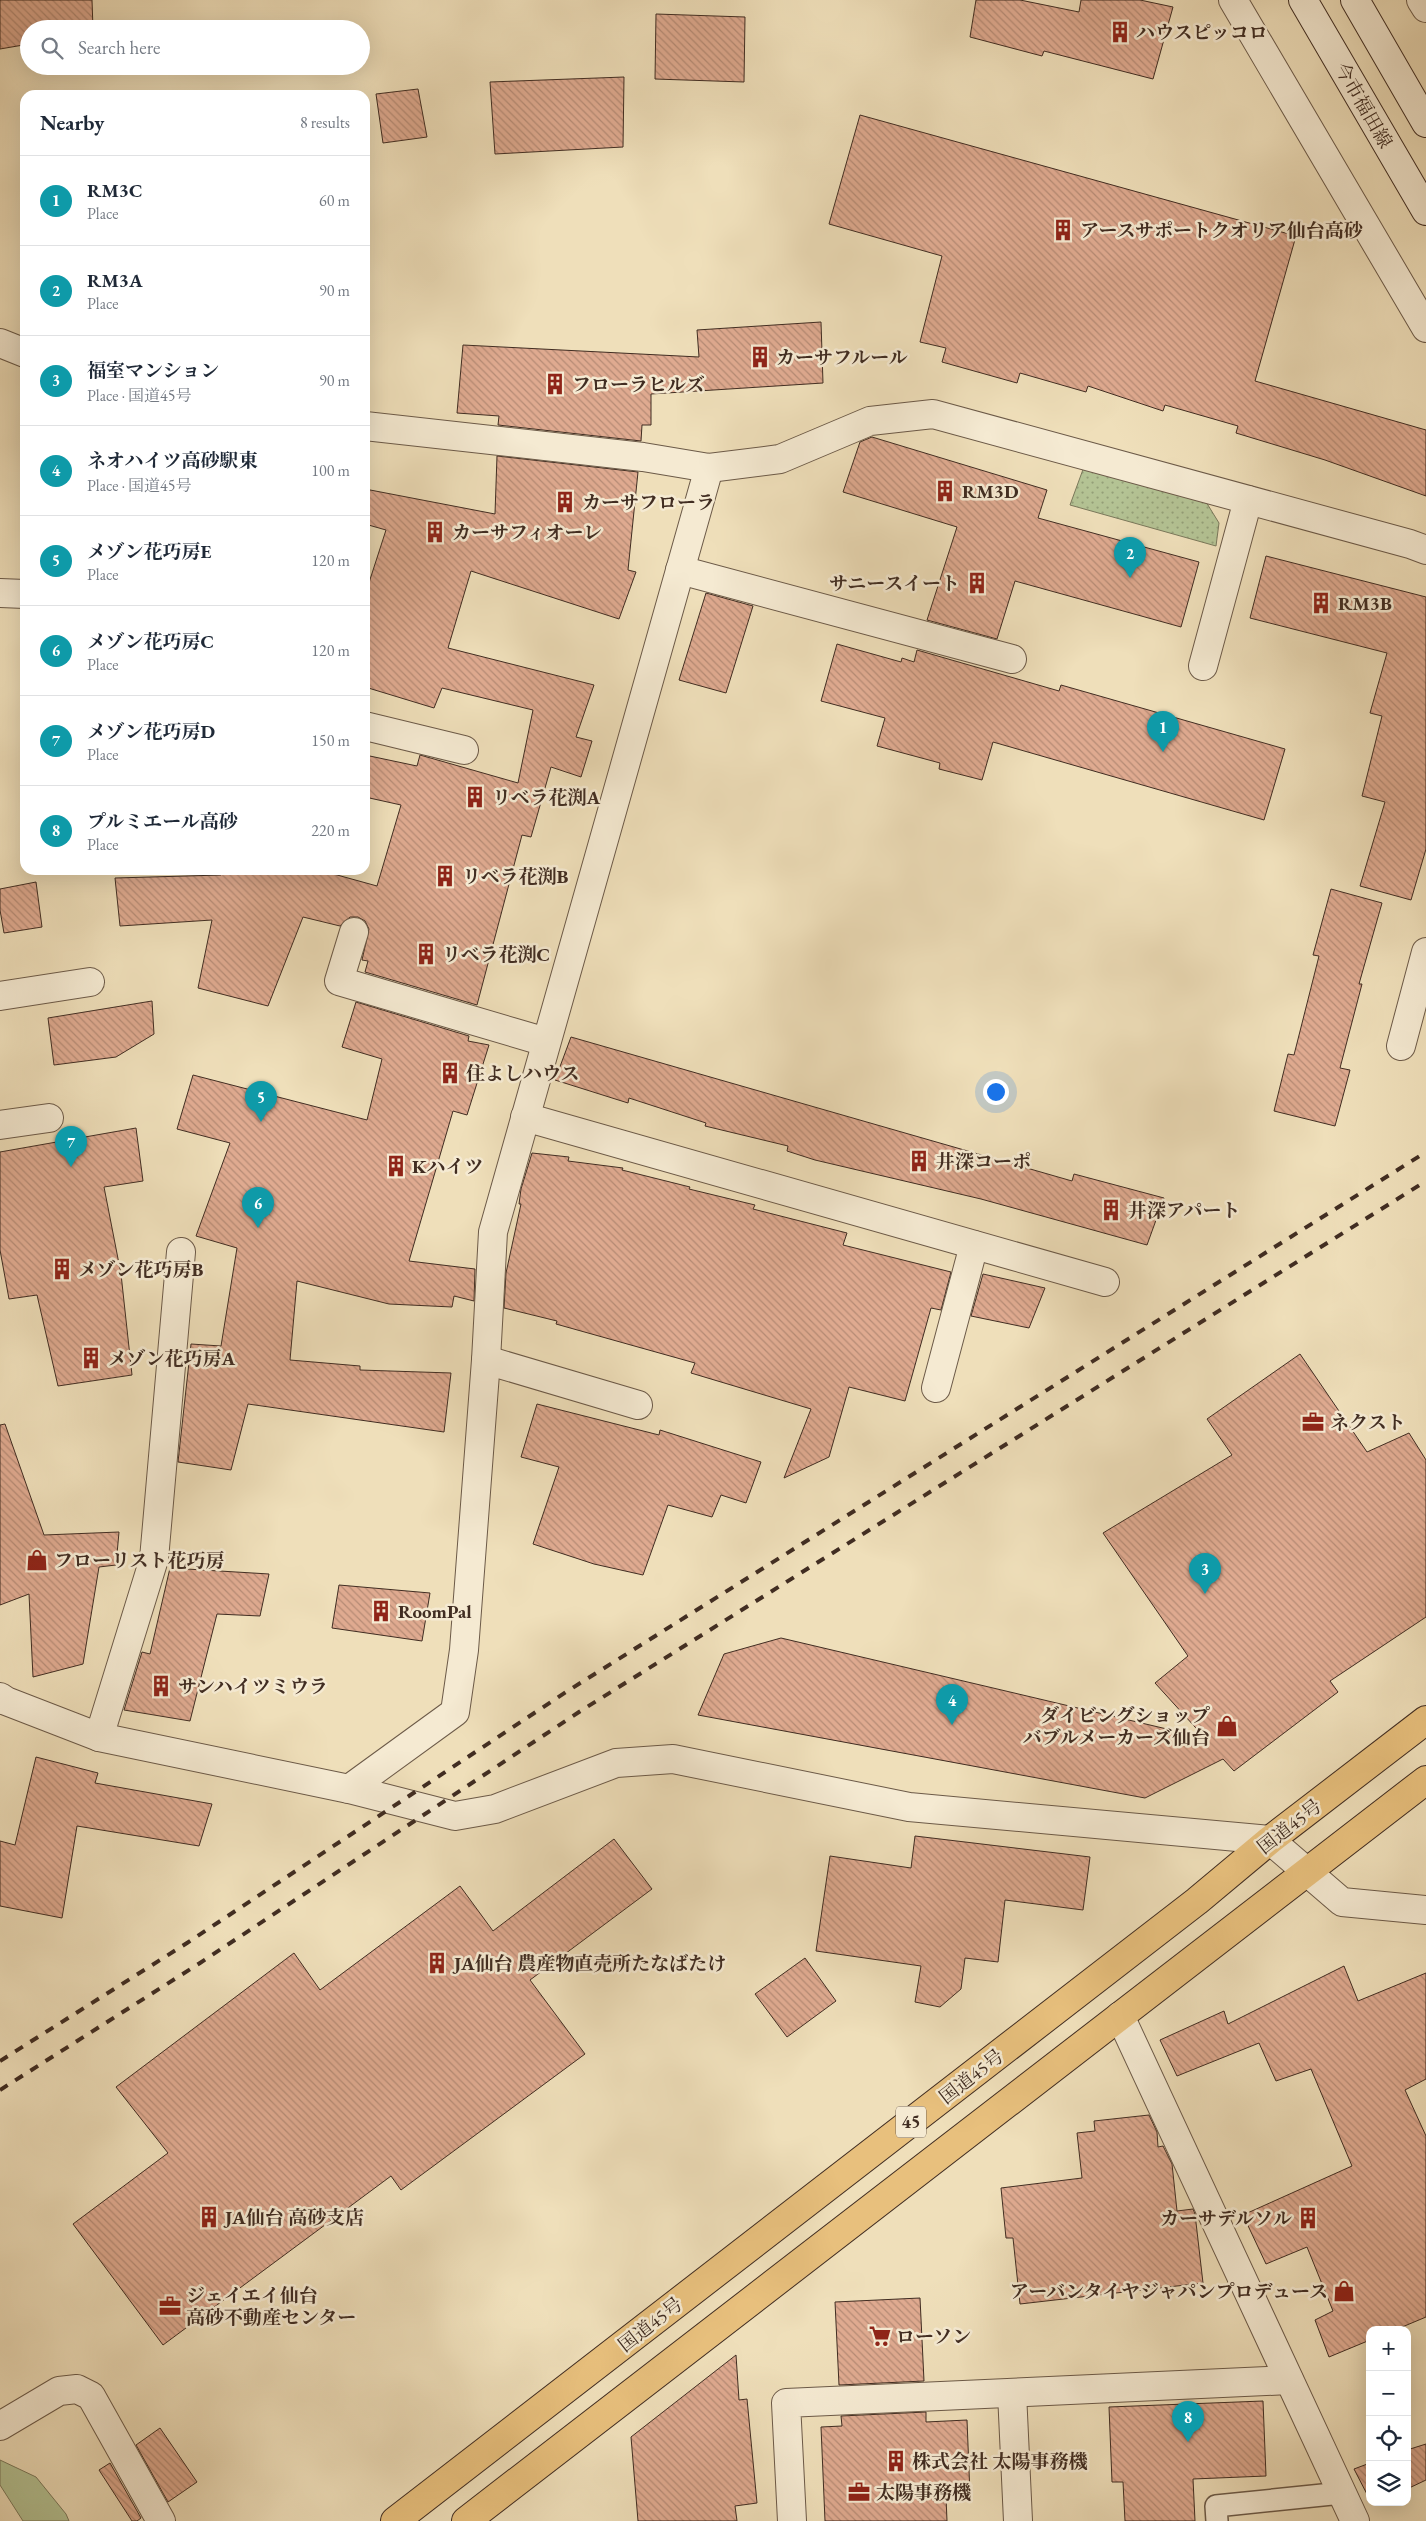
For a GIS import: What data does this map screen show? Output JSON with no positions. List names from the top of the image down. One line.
{"streets":{"highway":["国道45号","45"],"street":["今市福田線"]},"places":{"building":["ハウスピッコロ","アースサポートクオリア仙台高砂","カーサフルール","フローラヒルズ","RM3D","カーサフローラ","カーサフィオーレ","サニースイート","RM3B","リベラ花渕A","リベラ花渕B","リベラ花渕C","住よしハウス","井深コーポ","Kハイツ","井深アパート","メゾン花巧房B","メゾン花巧房A","RoomPal","サンハイツミウラ","JA仙台 農産物直売所たなばたけ","JA仙台 高砂支店","カーサデルソル","株式会社 太陽事務機"],"office":["ネクスト","ジェイエイ仙台 高砂不動産センター","太陽事務機"],"shop":["フローリスト花巧房","ダイビングショップ バブルメーカーズ仙台","アーバンタイヤジャパンプロデュース"],"supermarket":["ローソン"]},"page":{"search":"Search here","heading":["Nearby","8 results"],"list":[{"mark":"1","name":"RM3C","note":"Place","value":"60 m"},{"mark":"2","name":"RM3A","note":"Place","value":"90 m"},{"mark":"3","name":"福室マンション","note":"Place · 国道45号","value":"90 m"},{"mark":"4","name":"ネオハイツ高砂駅東","note":"Place · 国道45号","value":"100 m"},{"mark":"5","name":"メゾン花巧房E","note":"Place","value":"120 m"},{"mark":"6","name":"メゾン花巧房C","note":"Place","value":"120 m"},{"mark":"7","name":"メゾン花巧房D","note":"Place","value":"150 m"},{"mark":"8","name":"プルミエール高砂","note":"Place","value":"220 m"}],"pins":["2","1","5","7","6","3","4","8"],"map_buttons":["+","−"]}}
